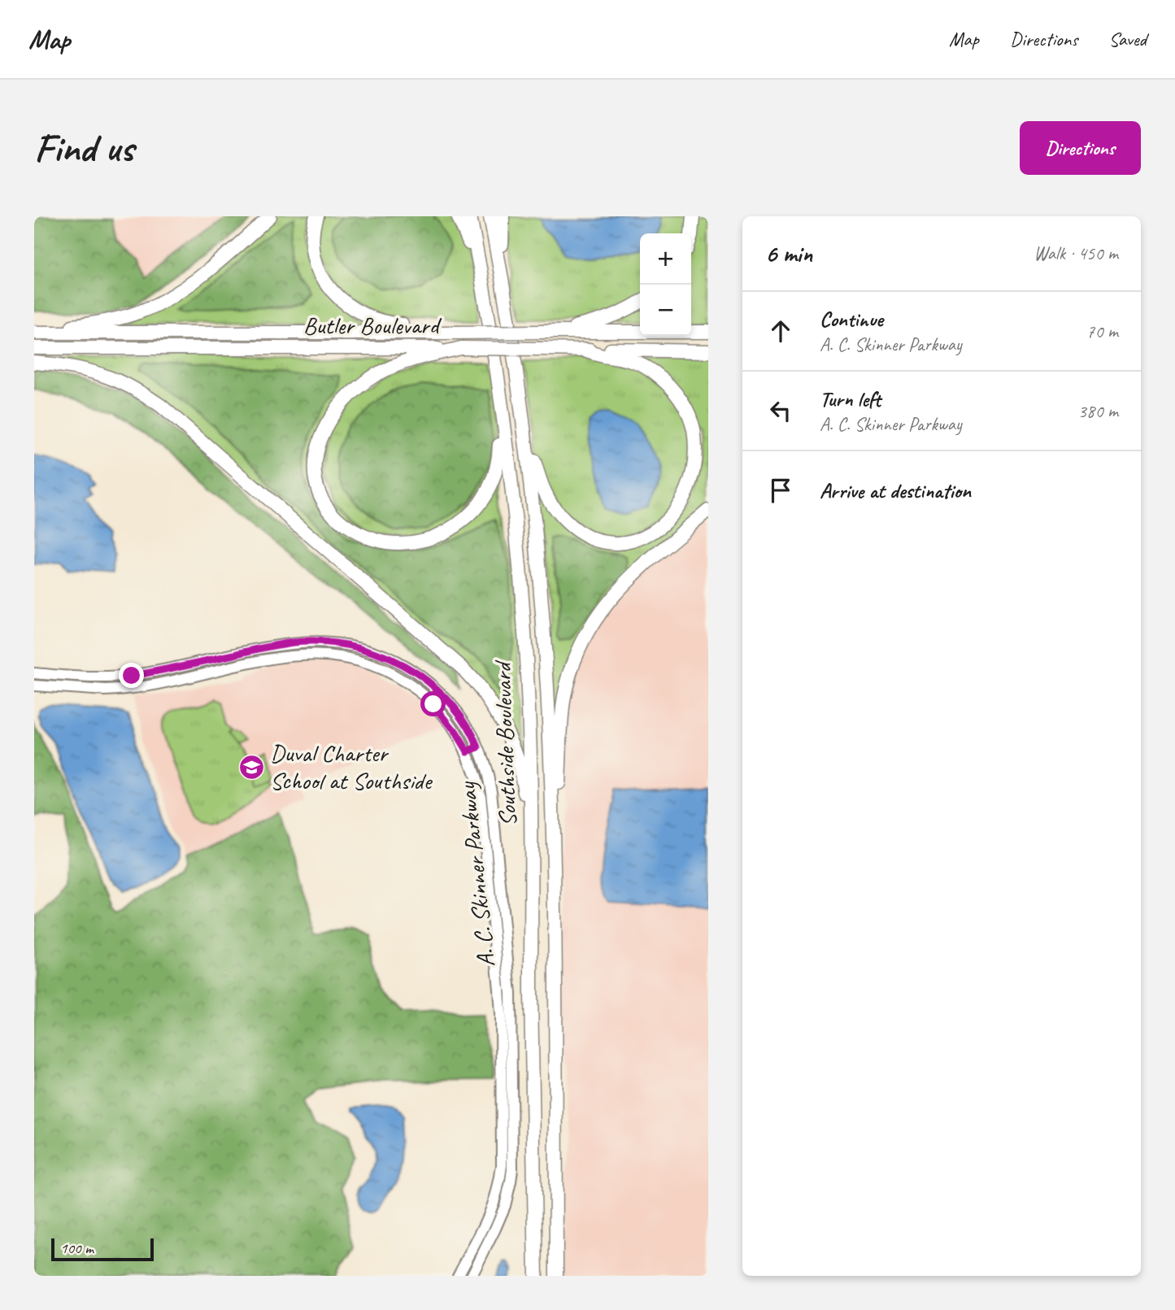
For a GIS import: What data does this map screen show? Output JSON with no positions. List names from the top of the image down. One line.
{"streets":{"highway":["Butler Boulevard","Southside Boulevard"],"main road":["A. C. Skinner Parkway"]},"places":{"school or university":["Duval Charter School at Southside"]},"scale_bar":"100 m","page":{"header":"Map","nav":["Map","Directions","Saved"],"buttons":"Directions","title":"Find us","heading":["6 min","Walk · 450 m"],"map_buttons":["+","−"],"list":[["Continue","A. C. Skinner Parkway","70 m"],["Turn left","A. C. Skinner Parkway","380 m"],"Arrive at destination"],"scale":"100 m"}}
